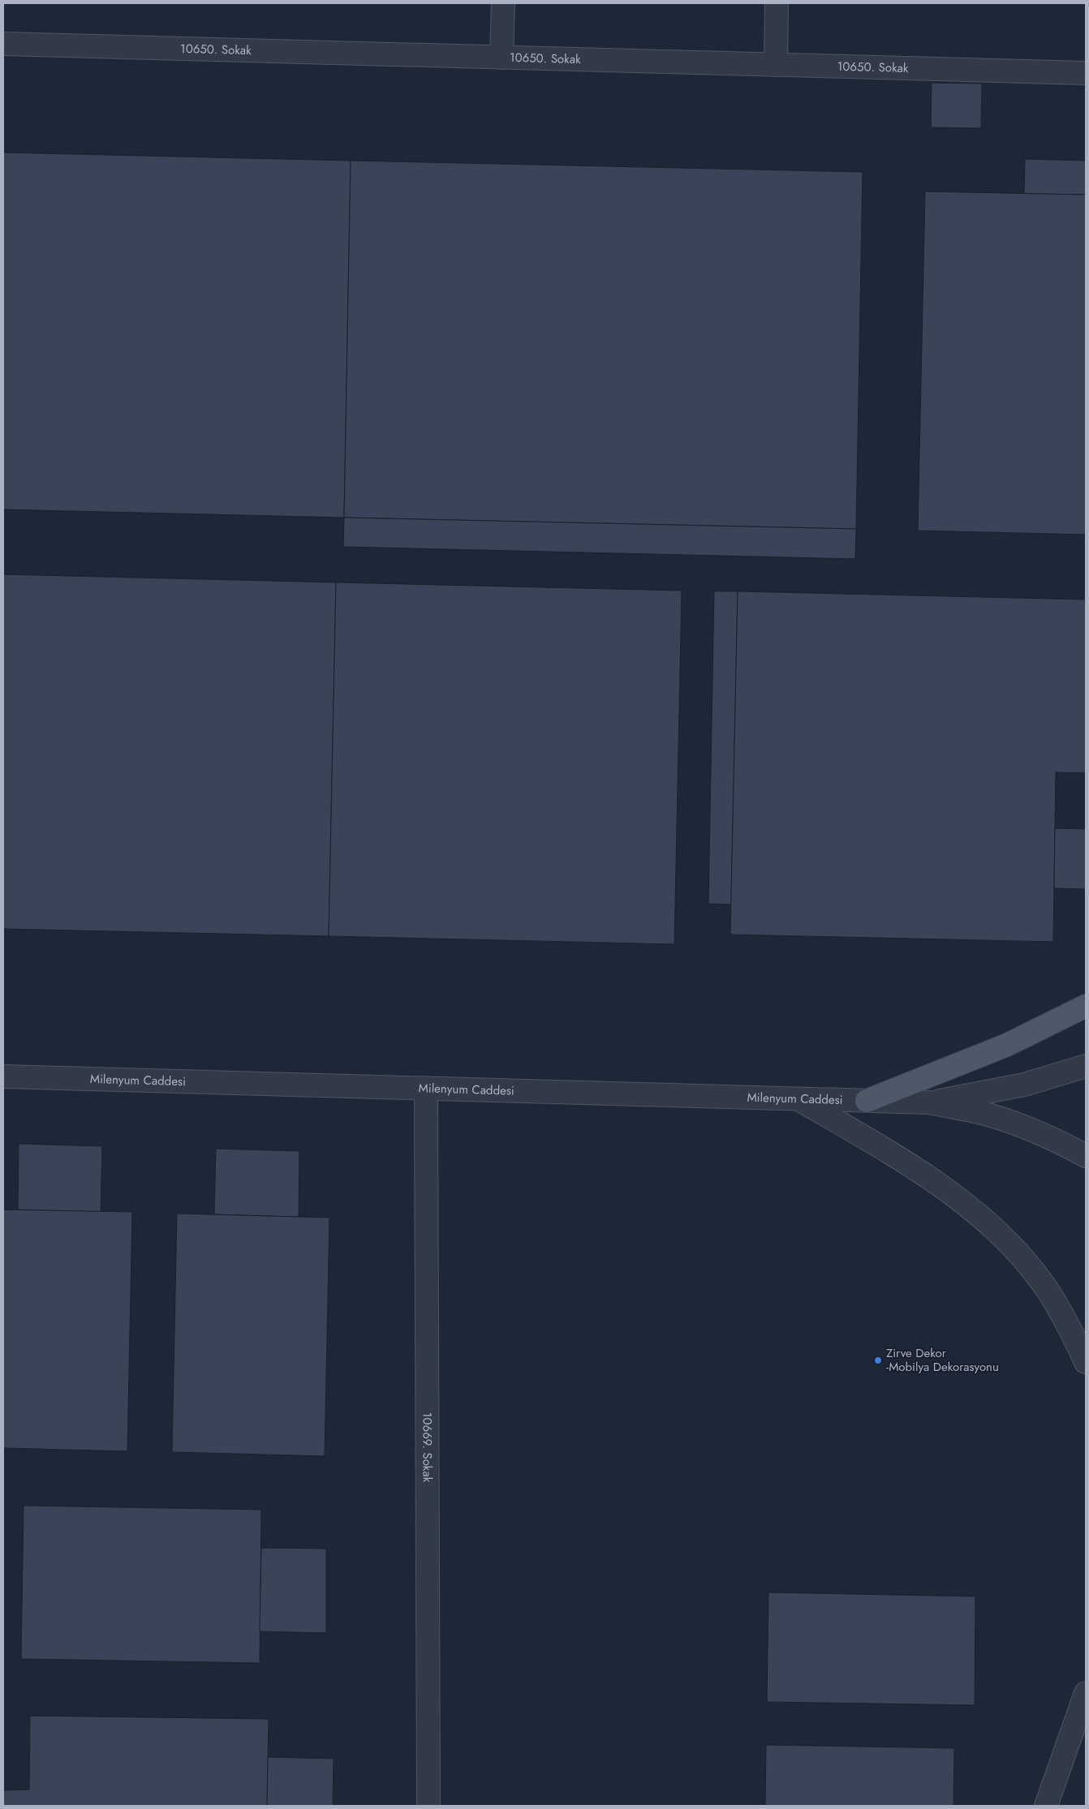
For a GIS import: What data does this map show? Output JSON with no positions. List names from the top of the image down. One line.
{"streets":{"street":["10650. Sokak","Milenyum Caddesi","10669. Sokak"]},"crossings":[["Milenyum Caddesi","10669. Sokak"]],"places":["Zirve Dekor -Mobilya Dekorasyonu"]}
